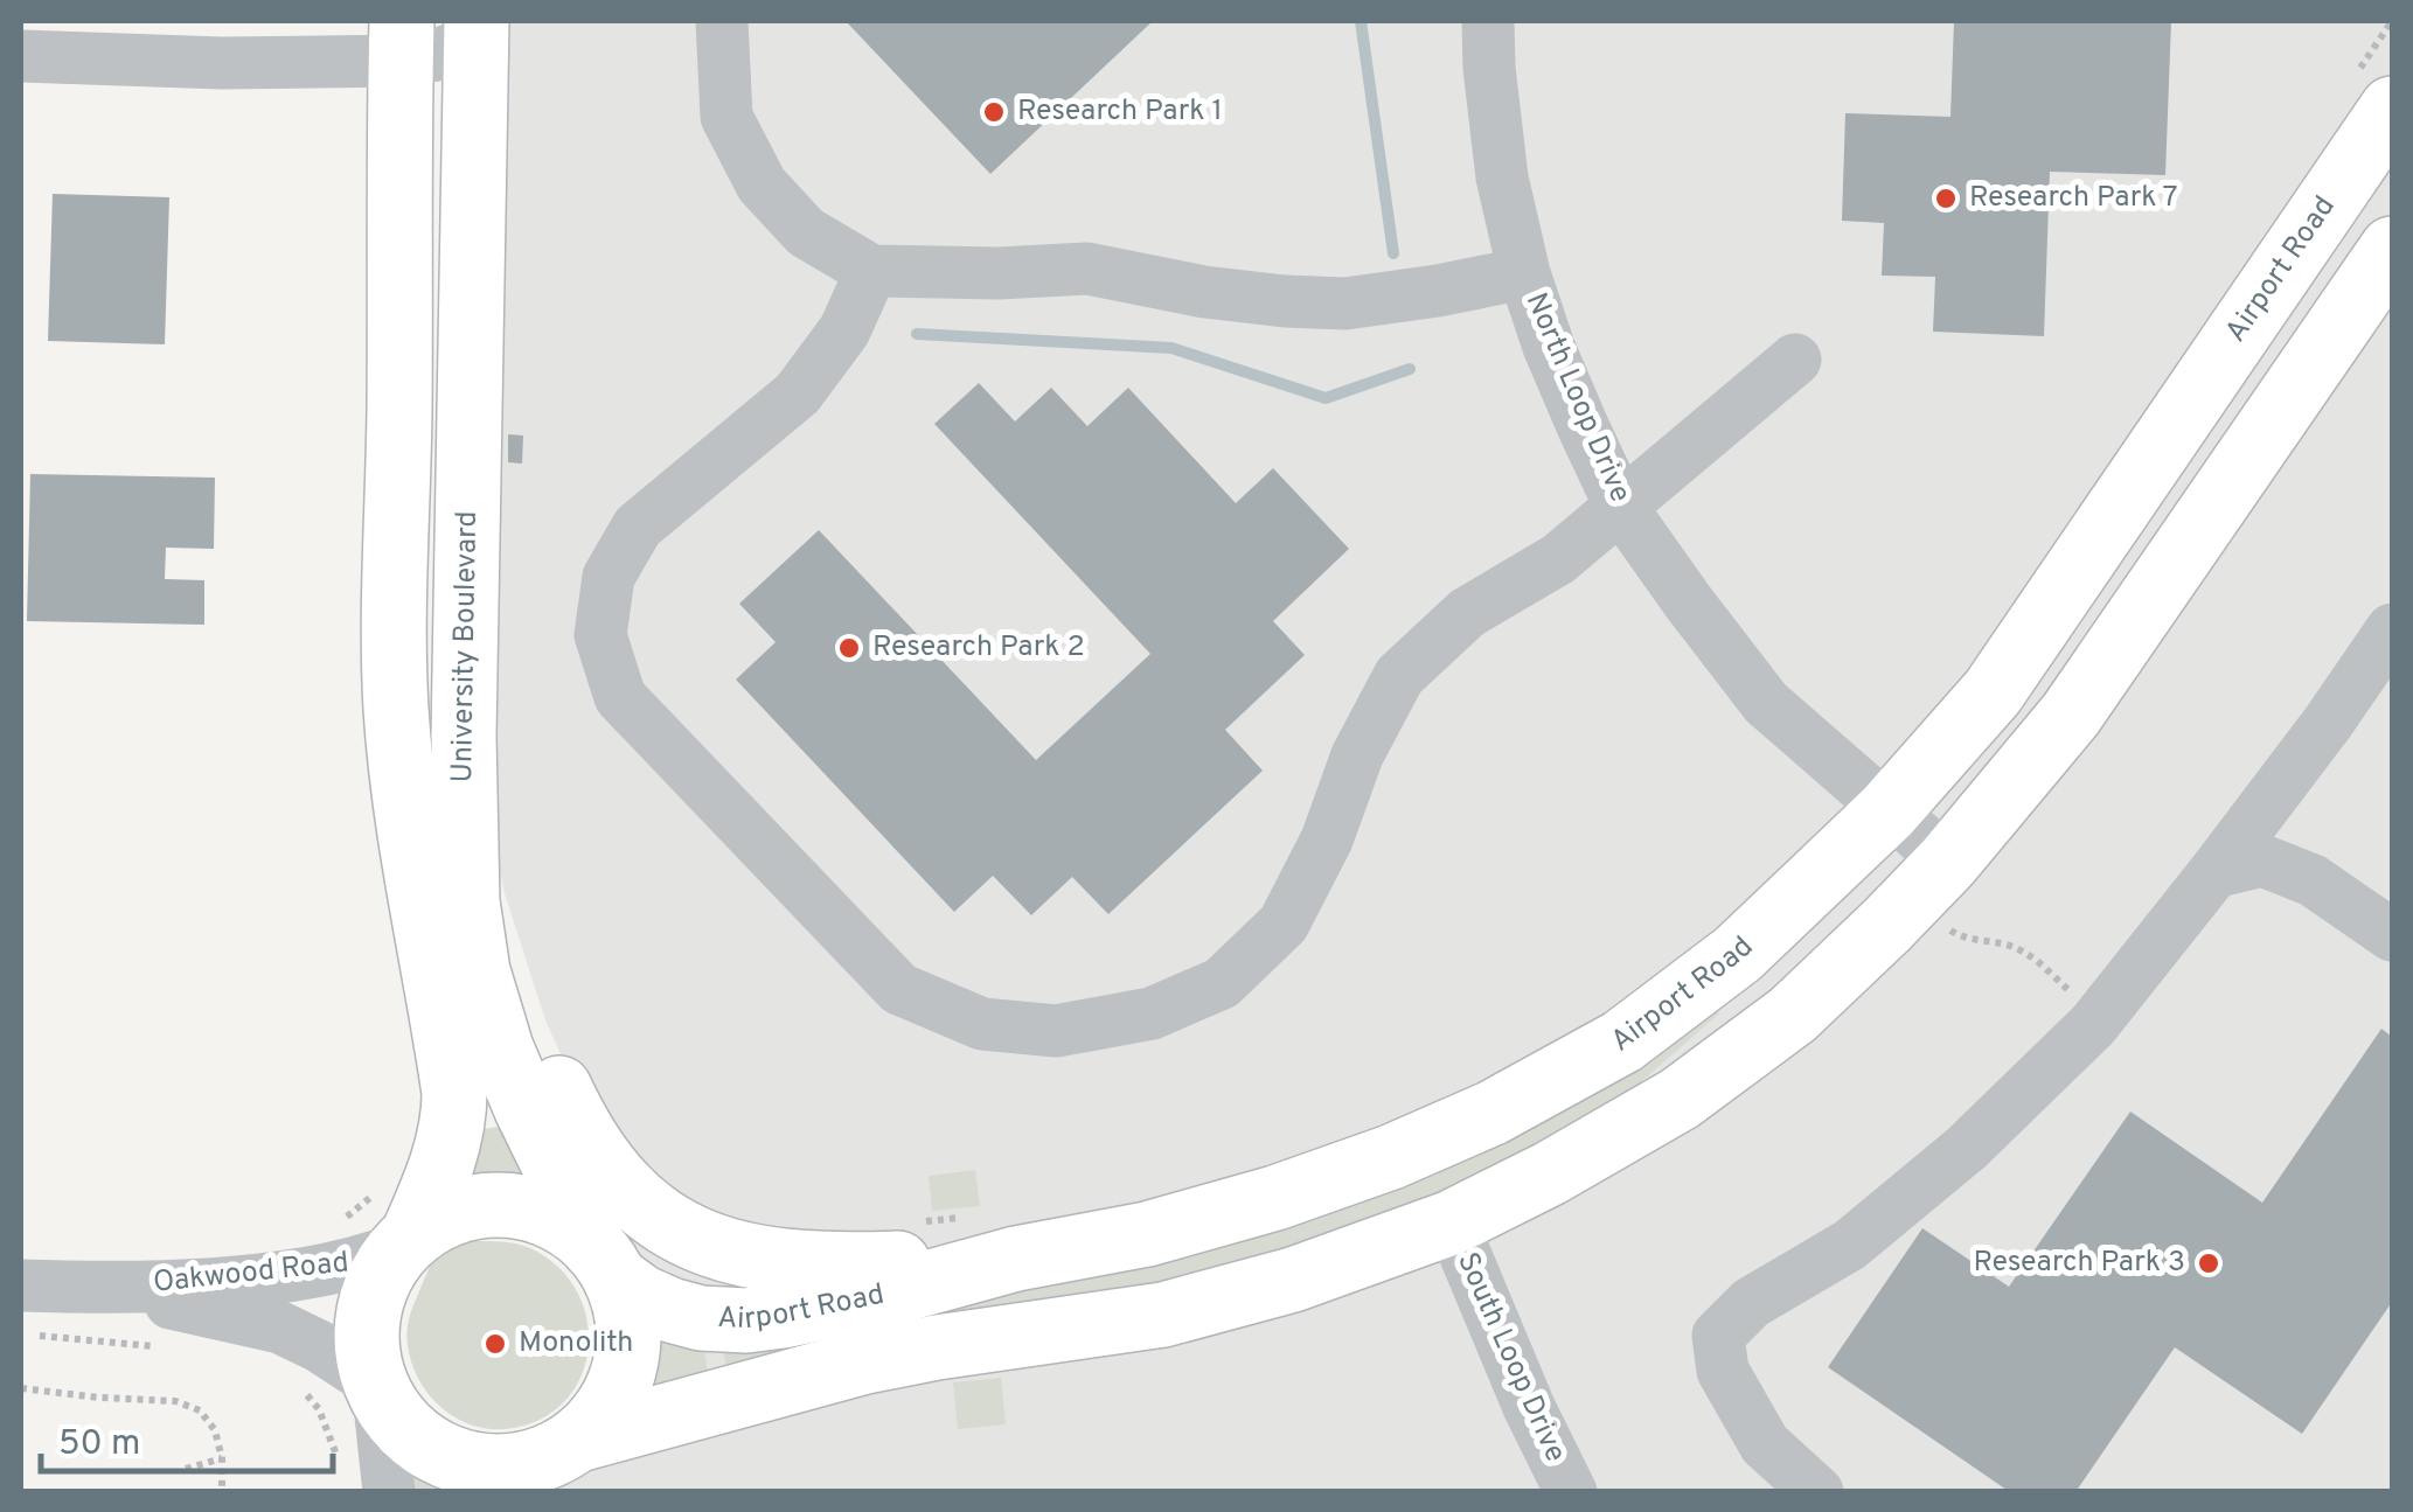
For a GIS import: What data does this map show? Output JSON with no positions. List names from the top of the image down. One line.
{"streets":{"main road":["Airport Road","University Boulevard"],"street":["North Loop Drive","Oakwood Road","South Loop Drive"]},"crossings":[["Airport Road","North Loop Drive"],["Airport Road","University Boulevard"],["Airport Road","Oakwood Road"],["University Boulevard","Oakwood Road"]],"places":["Research Park 1","Research Park 7","Research Park 2","Research Park 3","Monolith"],"scale_bar":"50 m"}
